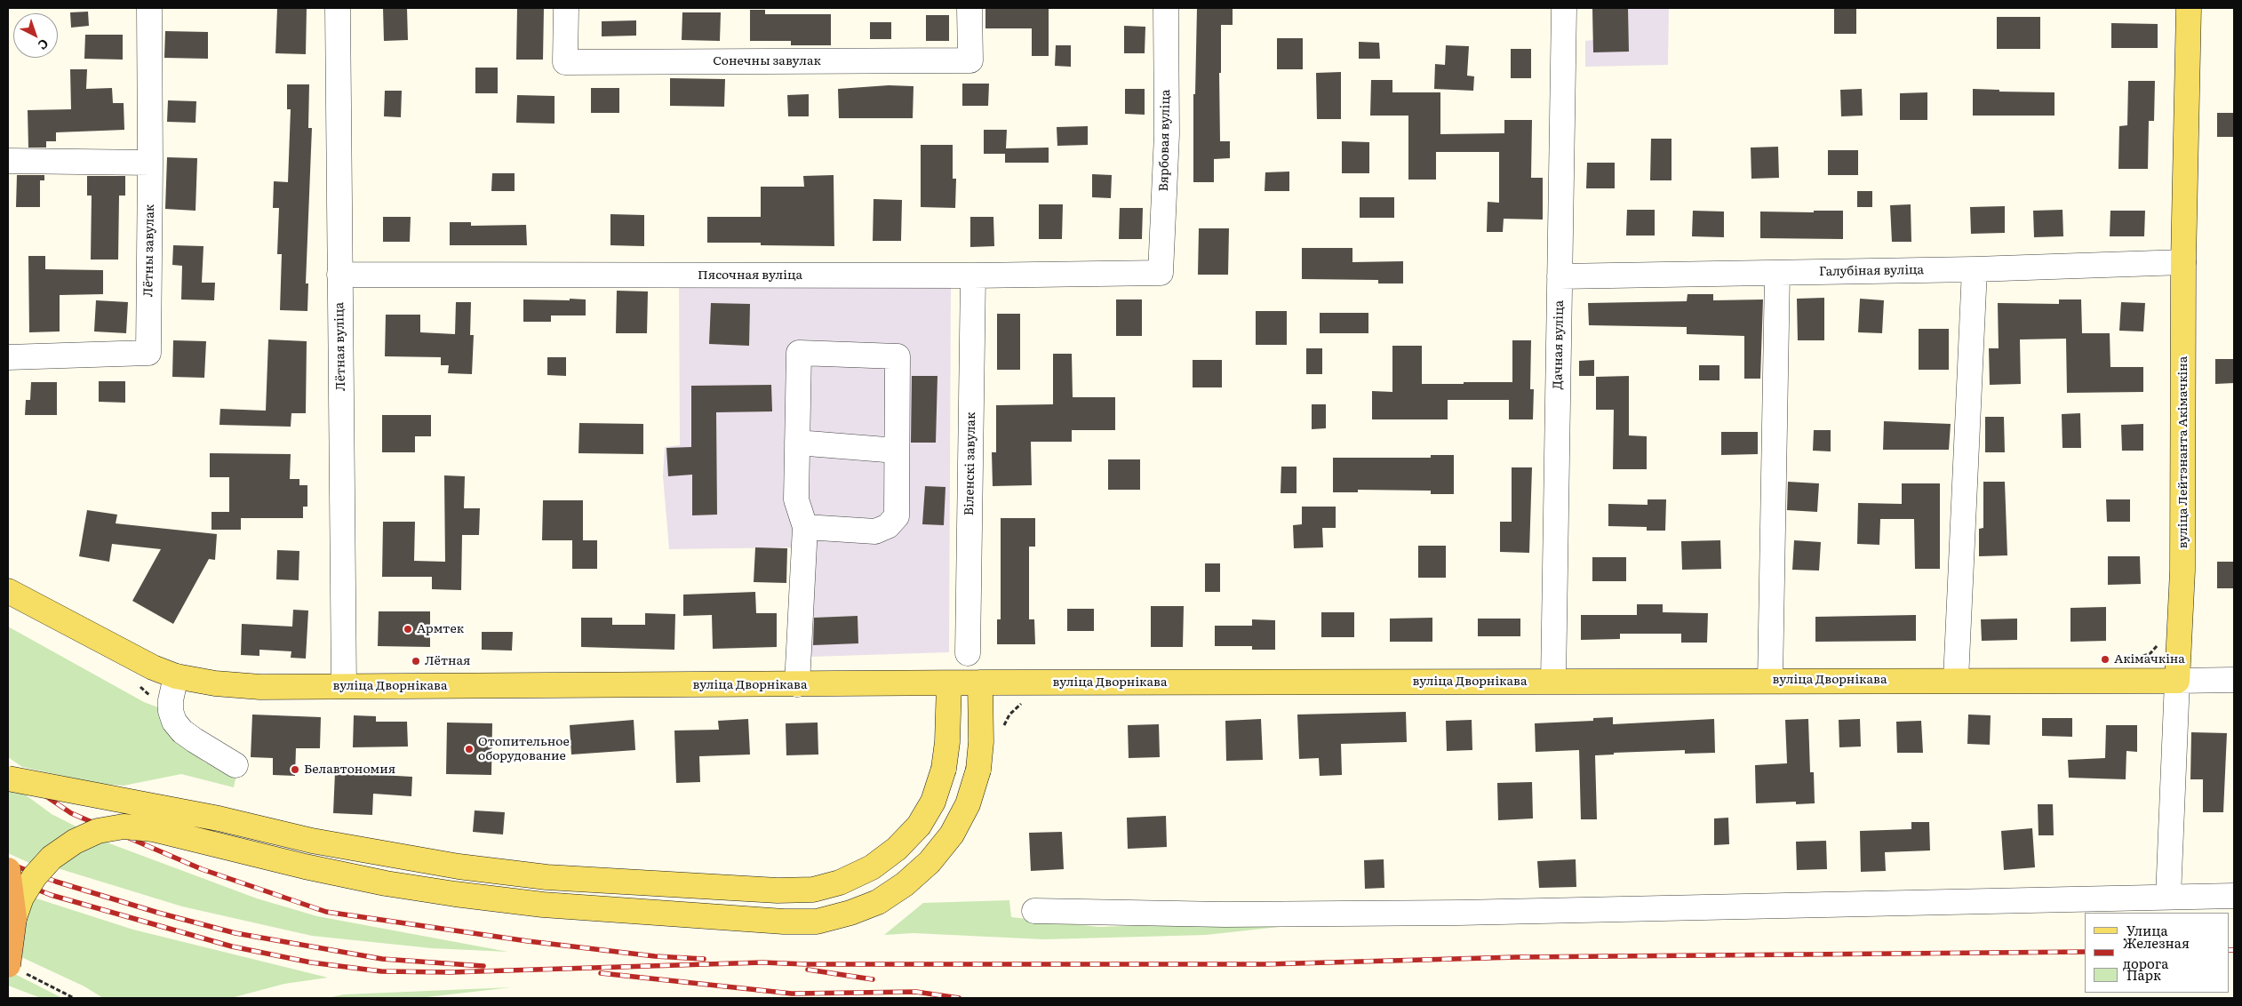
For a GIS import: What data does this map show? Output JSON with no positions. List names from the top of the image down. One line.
{"streets":{"main road":["вуліца Лейтэнанта Акімачкіна","вуліца Дворнікава"],"street":["Сонечны завулак","Вярбовая вуліца","Лётны завулак","Галубіная вуліца","Пясочная вуліца","Дачная вуліца","Лётная вуліца","Віленскі завулак"]},"crossings":[["Вярбовая вуліца","Пясочная вуліца"],["Галубіная вуліца","Дачная вуліца"],["Галубіная вуліца","вуліца Лейтэнанта Акімачкіна"],["Пясочная вуліца","Лётная вуліца"],["Пясочная вуліца","Віленскі завулак"],["Дачная вуліца","вуліца Дворнікава"],["Лётная вуліца","вуліца Дворнікава"],["вуліца Лейтэнанта Акімачкіна","вуліца Дворнікава"]],"places":["Армтек","Акімачкіна","Лётная","Отопительное оборудование","Белавтономия"],"legend":["Улица","Железная дорога","Парк"],"north":"bottom right"}
